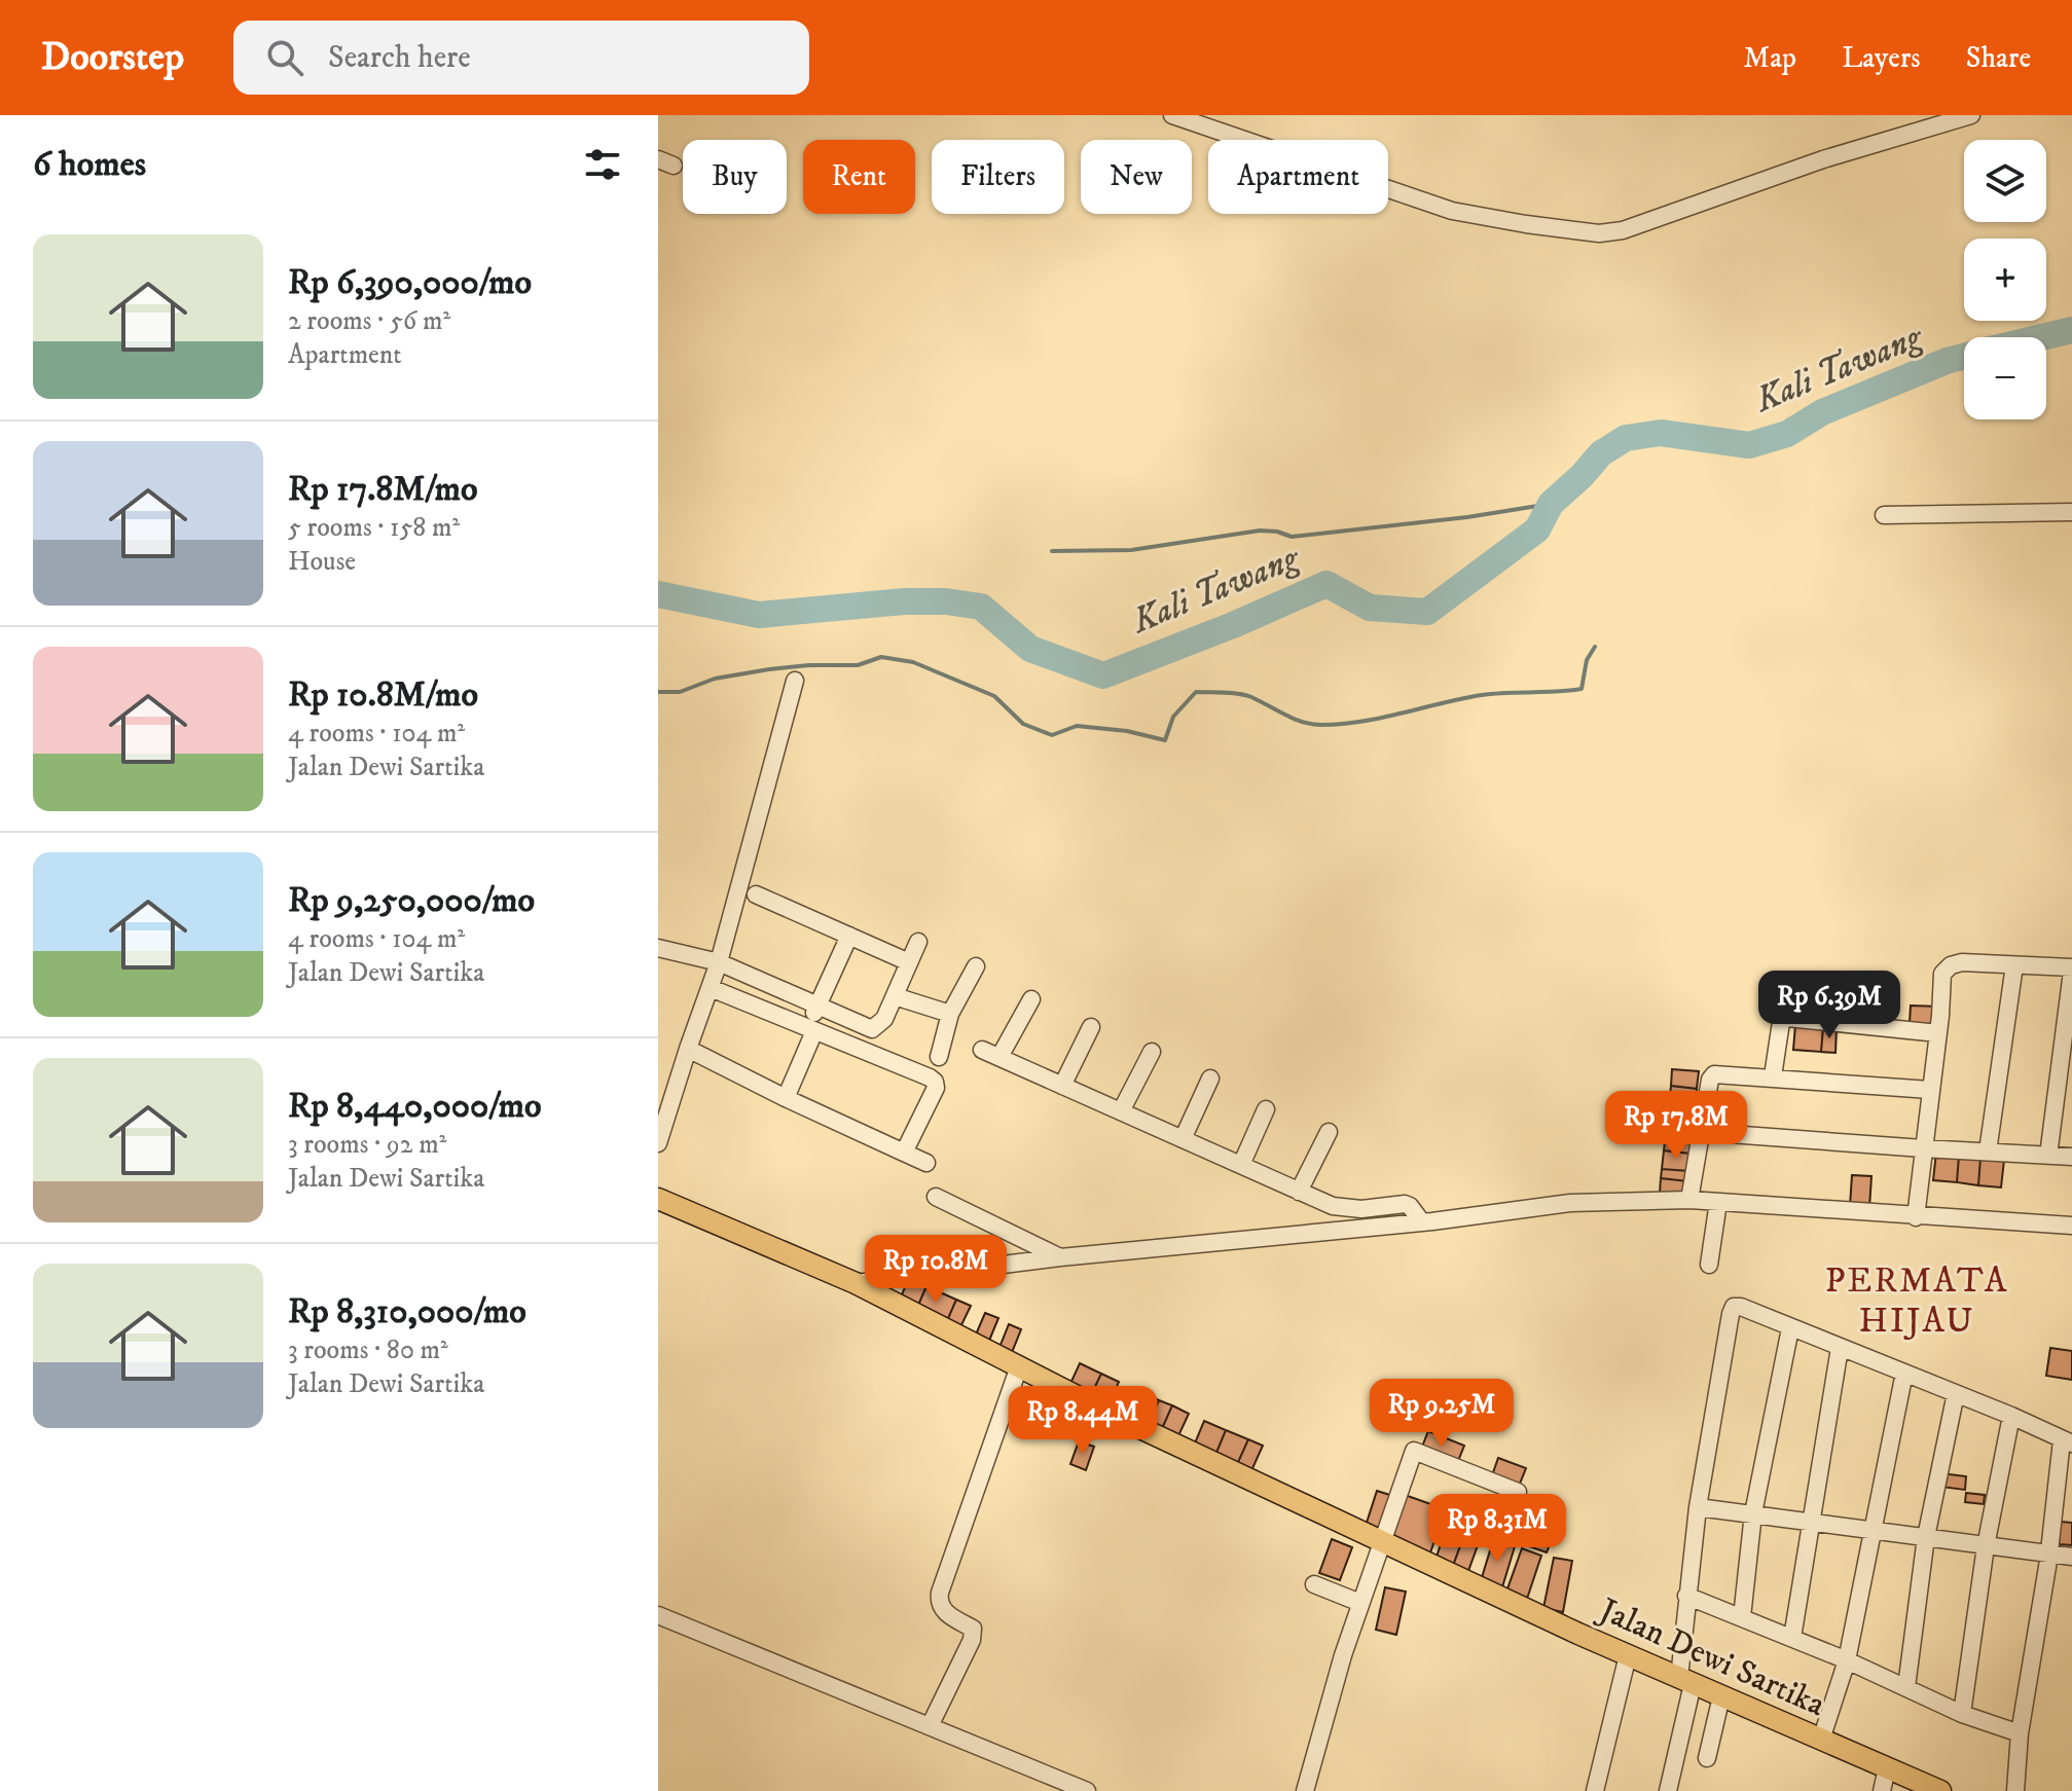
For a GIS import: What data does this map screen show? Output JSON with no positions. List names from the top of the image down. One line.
{"streets":{"main road":["Jalan Dewi Sartika"]},"districts":["PERMATA HIJAU"],"water":["Kali Tawang"],"page":{"header":"Doorstep","search":"Search here","nav":["Map","Layers","Share"],"heading":"6 homes","map_buttons":["+","−"],"chip":["Buy","Rent","Filters","New","Apartment"],"list":[{"name":"Rp 6,390,000/mo","note":"2 rooms · 56 m² · Apartment"},{"name":"Rp 17.8M/mo","note":"5 rooms · 158 m² · House"},{"name":"Rp 10.8M/mo","note":"4 rooms · 104 m² · Jalan Dewi Sartika"},{"name":"Rp 9,250,000/mo","note":"4 rooms · 104 m² · Jalan Dewi Sartika"},{"name":"Rp 8,440,000/mo","note":"3 rooms · 92 m² · Jalan Dewi Sartika"},{"name":"Rp 8,310,000/mo","note":"3 rooms · 80 m² · Jalan Dewi Sartika"}],"price":["Rp 6.39M","Rp 17.8M","Rp 10.8M","Rp 9.25M","Rp 8.44M","Rp 8.31M"]}}
